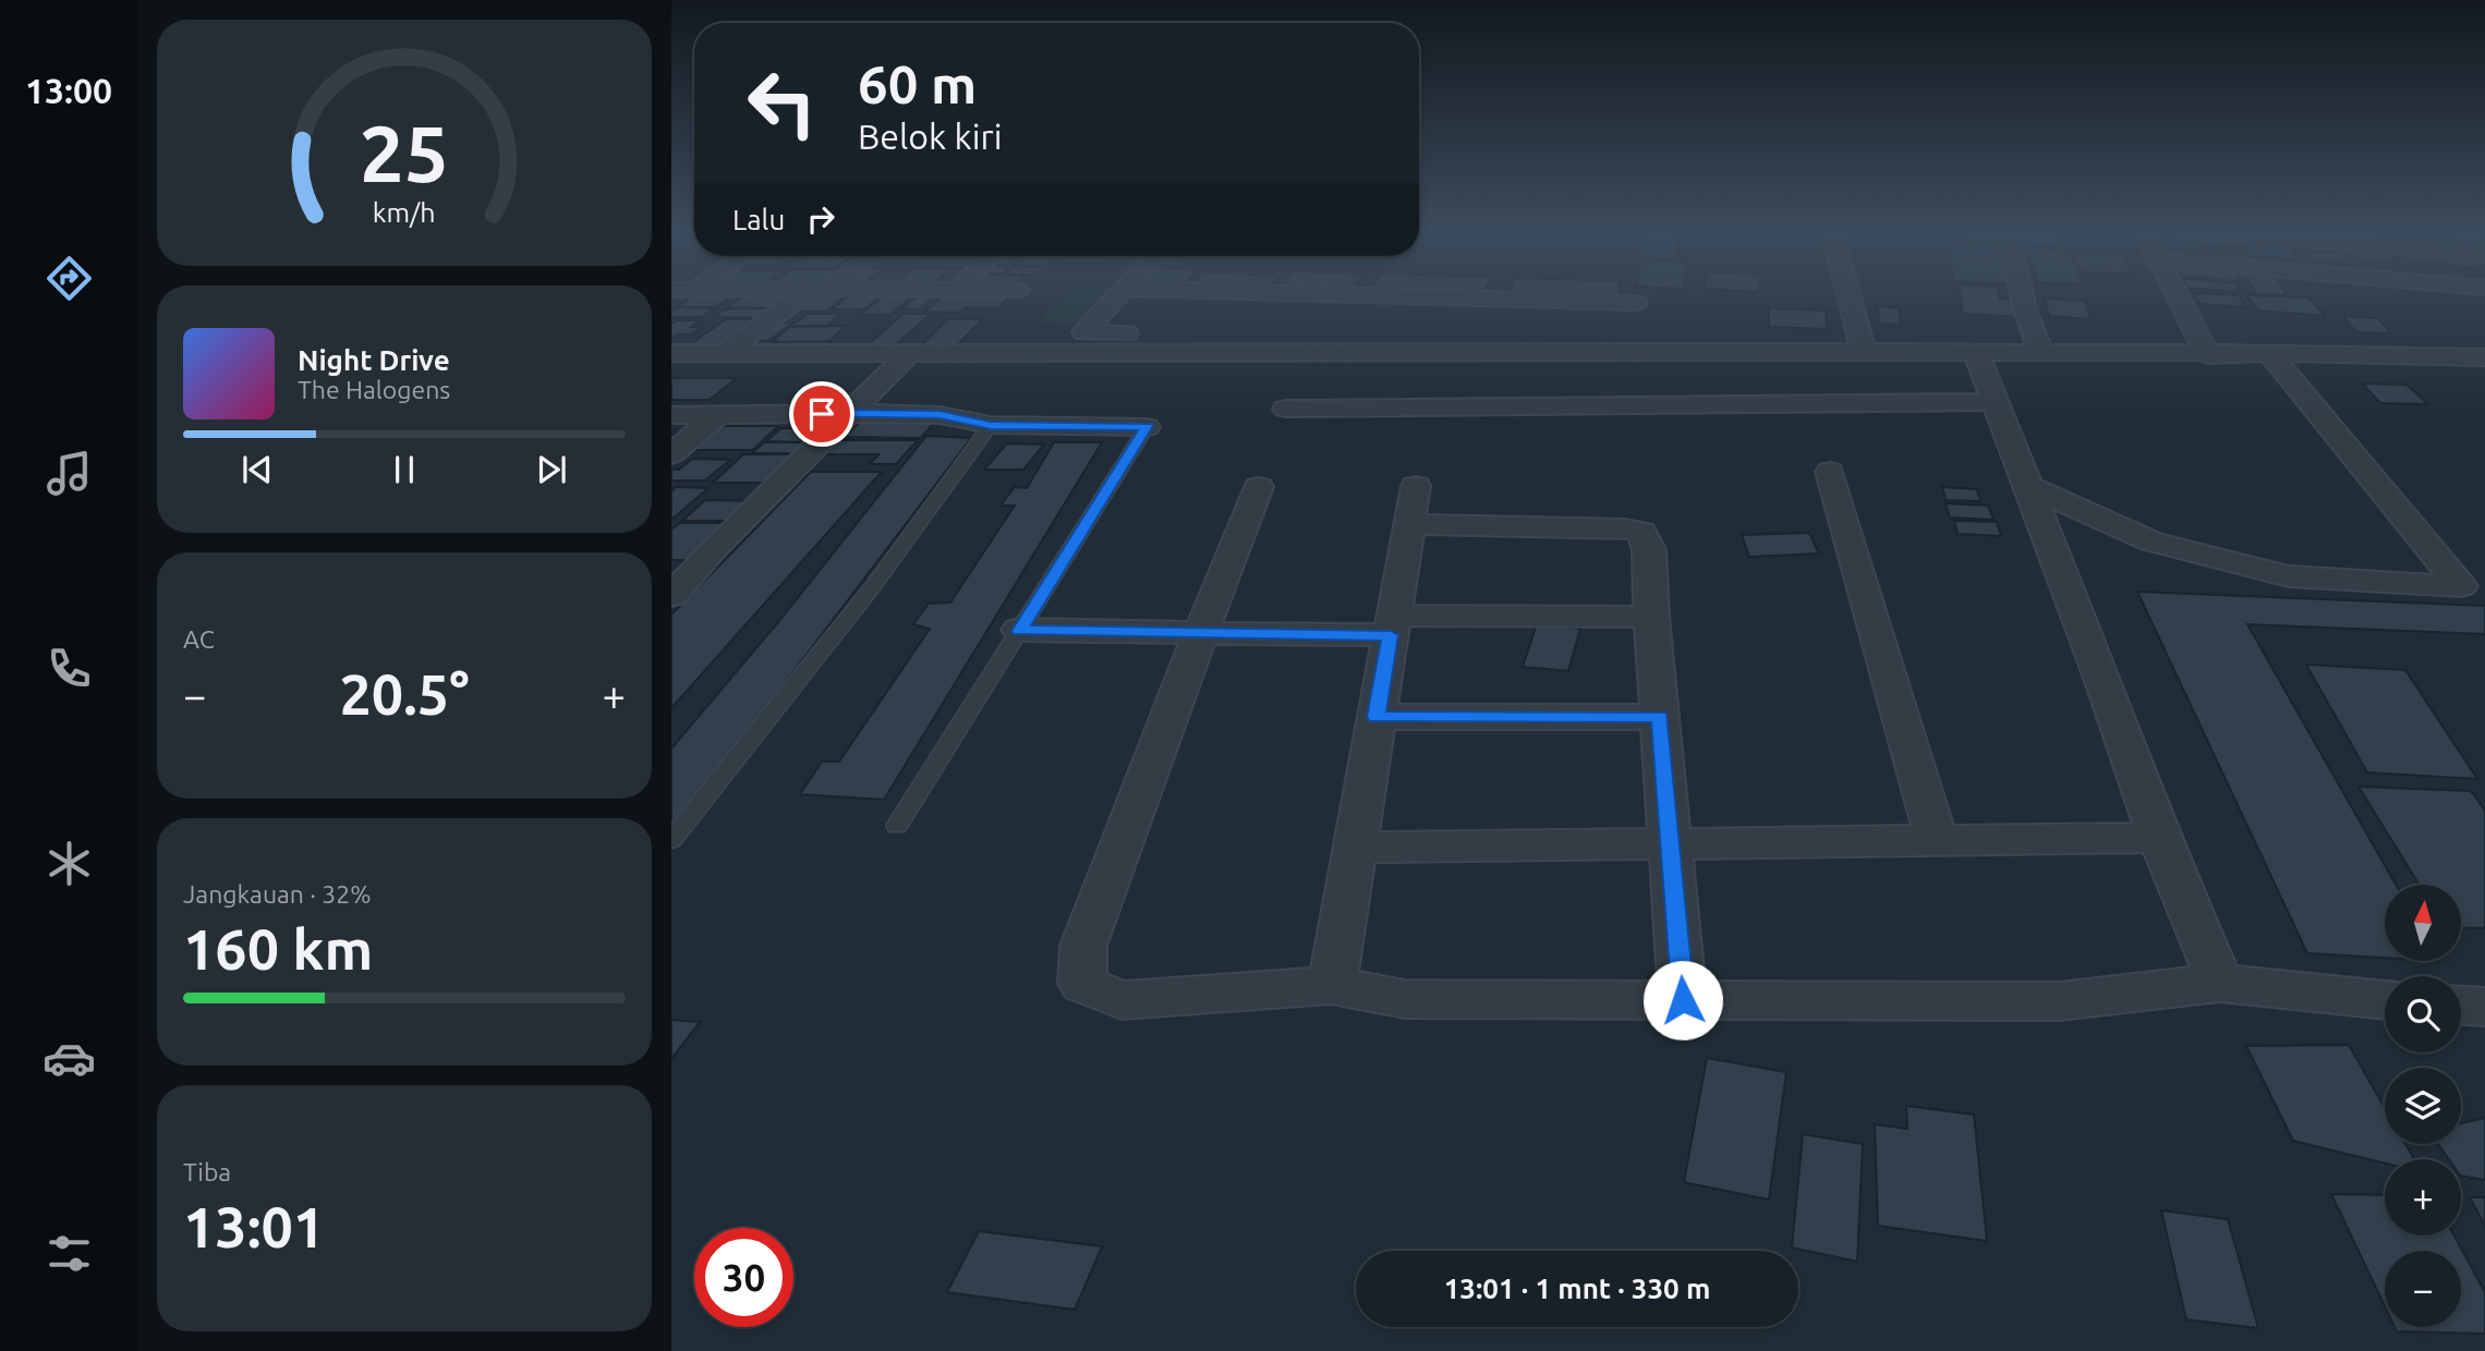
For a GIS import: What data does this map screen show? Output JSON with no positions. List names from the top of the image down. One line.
{"north":"top","page":{"tabs":"13:00","turn":["60 m","Belok kiri"],"then":"Lalu","song":["Night Drive","The Halogens"],"tile":["AC",["Jangkauan · 32%","160 km"],["Tiba","13:01"]],"heat":["−","20.5°","+"],"map_buttons":["+","−"],"limit":"30","trip":"13:01 · 1 mnt · 330 m","gauge":["25","km/h"]}}
